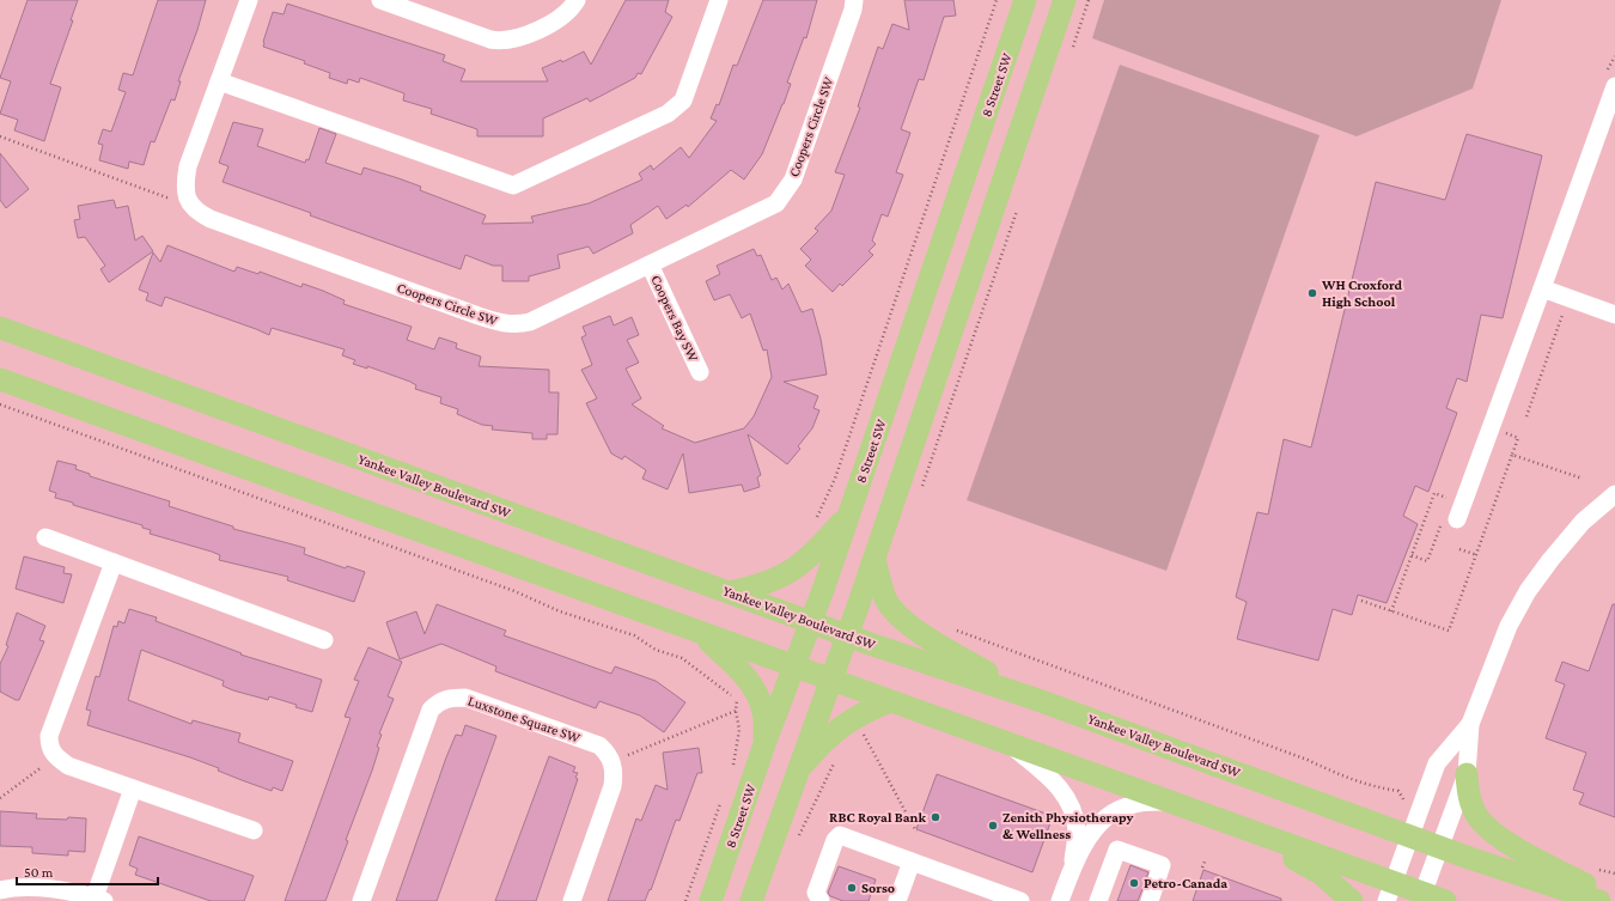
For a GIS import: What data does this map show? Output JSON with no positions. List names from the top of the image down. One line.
{"streets":{"main road":["8 Street SW","Yankee Valley Boulevard SW"],"street":["Coopers Circle SW","Coopers Bay SW","Luxstone Square SW"]},"crossings":[["8 Street SW","Yankee Valley Boulevard SW"],["Coopers Circle SW","Coopers Bay SW"]],"places":["WH Croxford High School","RBC Royal Bank","Zenith Physiotherapy & Wellness","Petro-Canada","Sorso"],"scale_bar":"50 m"}
